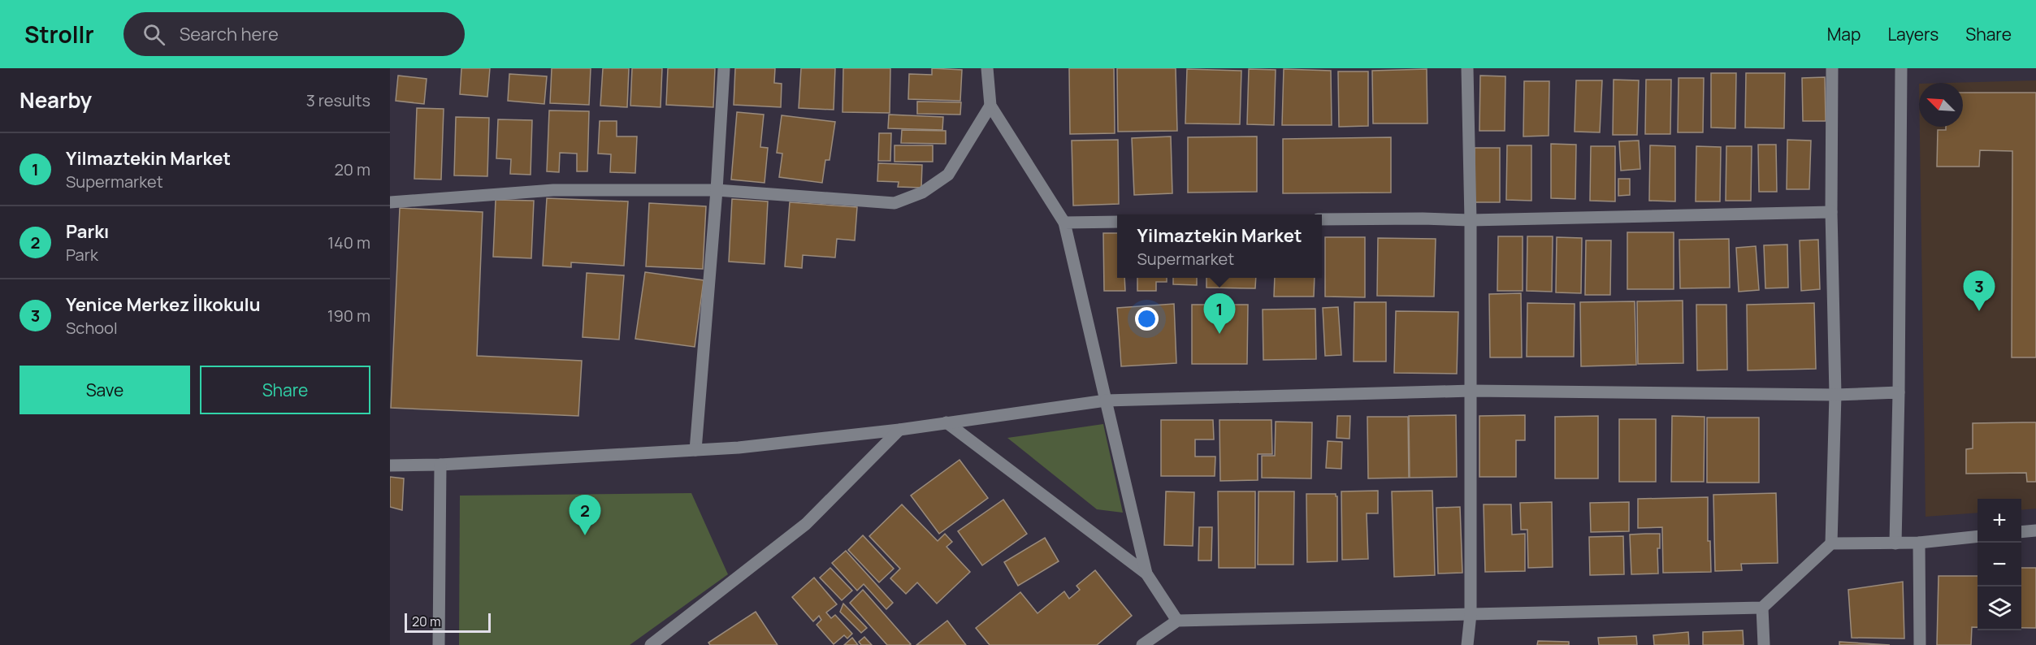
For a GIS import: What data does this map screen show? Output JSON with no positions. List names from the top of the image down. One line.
{"scale_bar":"20 m","north":"top left","page":{"header":"Strollr","search":"Search here","nav":["Map","Layers","Share"],"heading":["Nearby","3 results"],"list":[{"mark":"1","name":"Yilmaztekin Market","note":"Supermarket","value":"20 m"},{"mark":"2","name":"Parkı","note":"Park","value":"140 m"},{"mark":"3","name":"Yenice Merkez İlkokulu","note":"School","value":"190 m"}],"popup":["Yilmaztekin Market","Supermarket"],"pins":["3","1","2"],"buttons":["Save","Share"],"map_buttons":["+","−"],"scale":"20 m"}}
